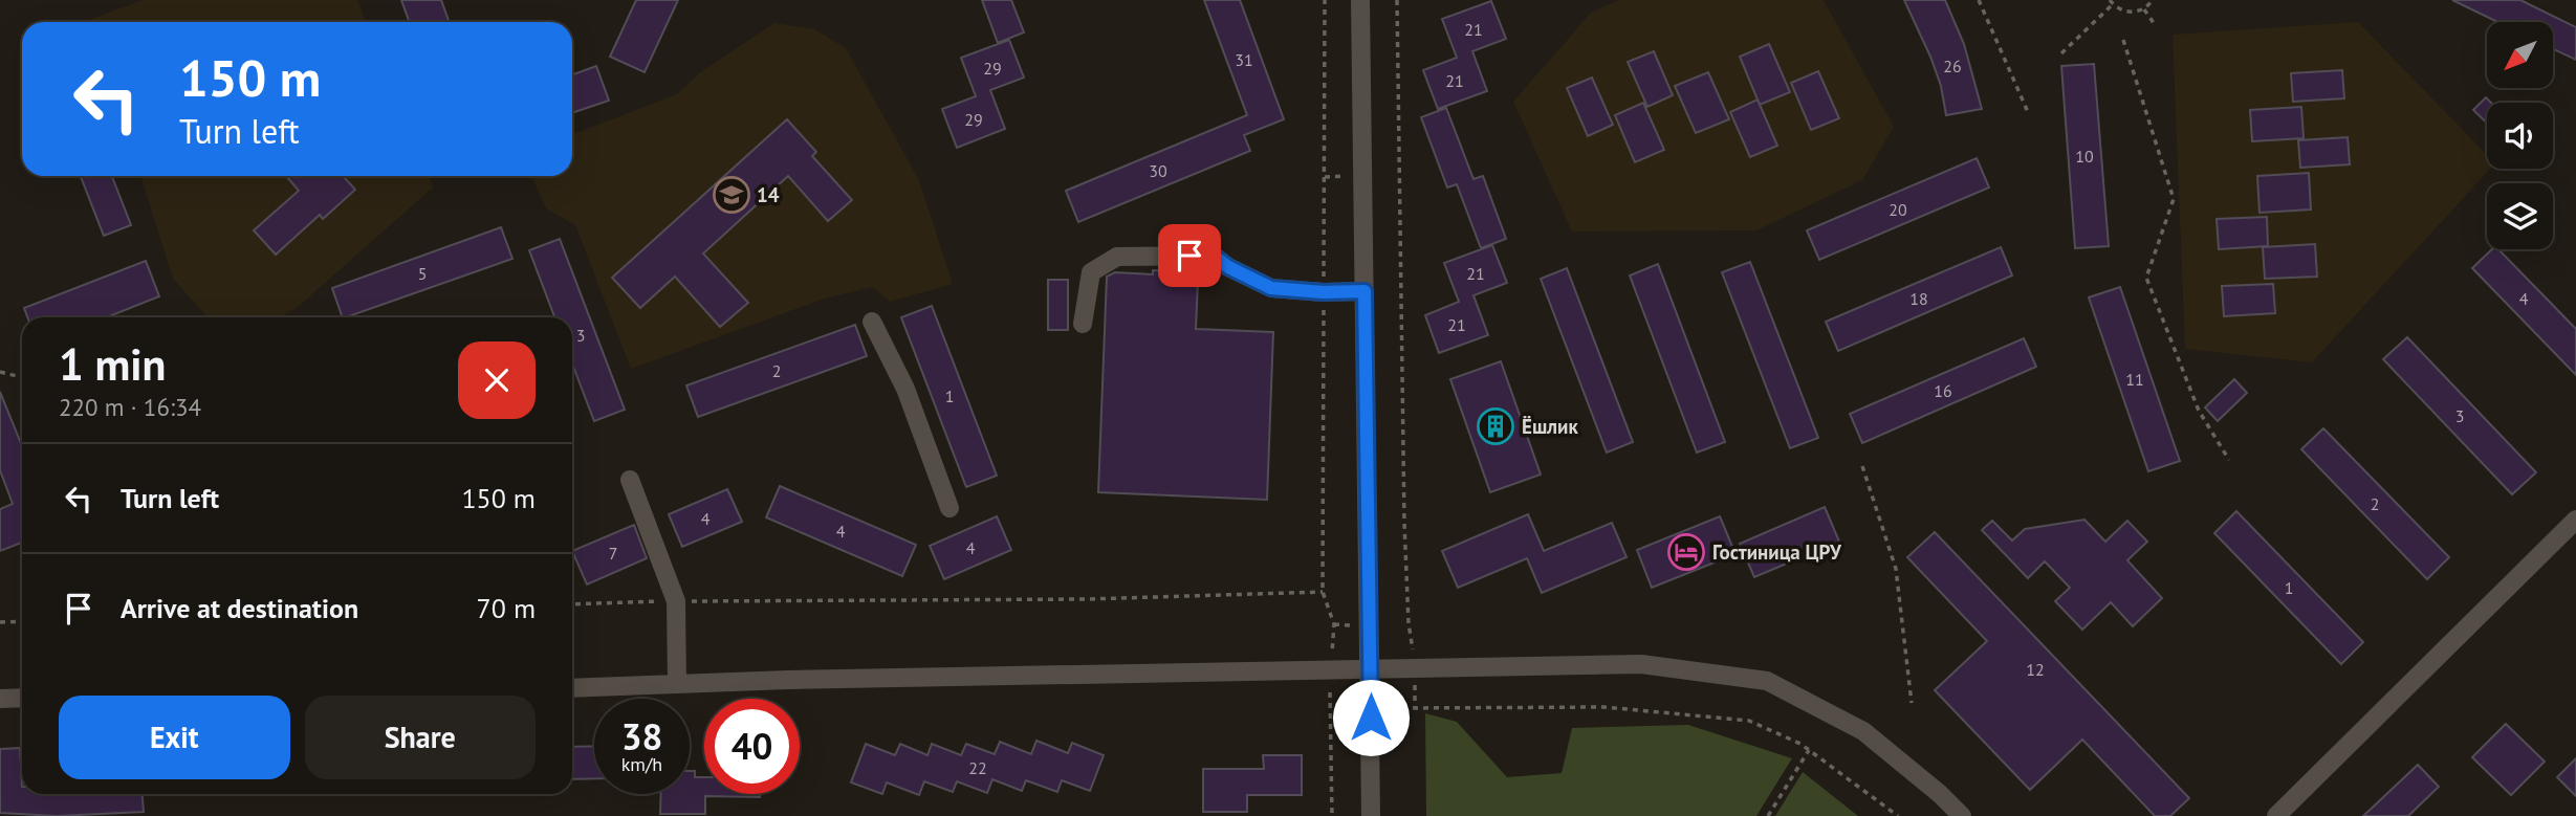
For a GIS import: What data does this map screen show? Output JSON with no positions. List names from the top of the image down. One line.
{"places":{"school or university":["14"],"building":["Ёшлик"],"hotel":["Гостиница ЦРУ"]},"house_numbers":["21","31","26","29","21","29","10","30","20","5","21","18","4","21","3","2","11","16","1","3","2","4","4","4","7","1","12","22"],"north":"bottom left","page":{"turn":["150 m","Turn left"],"heading":["1 min","220 m · 16:34"],"list":[{"name":"Turn left","value":"150 m"},{"name":"Arrive at destination","value":"70 m"}],"buttons":["Exit","Share"],"speed":"38 km/h","limit":"40"}}
